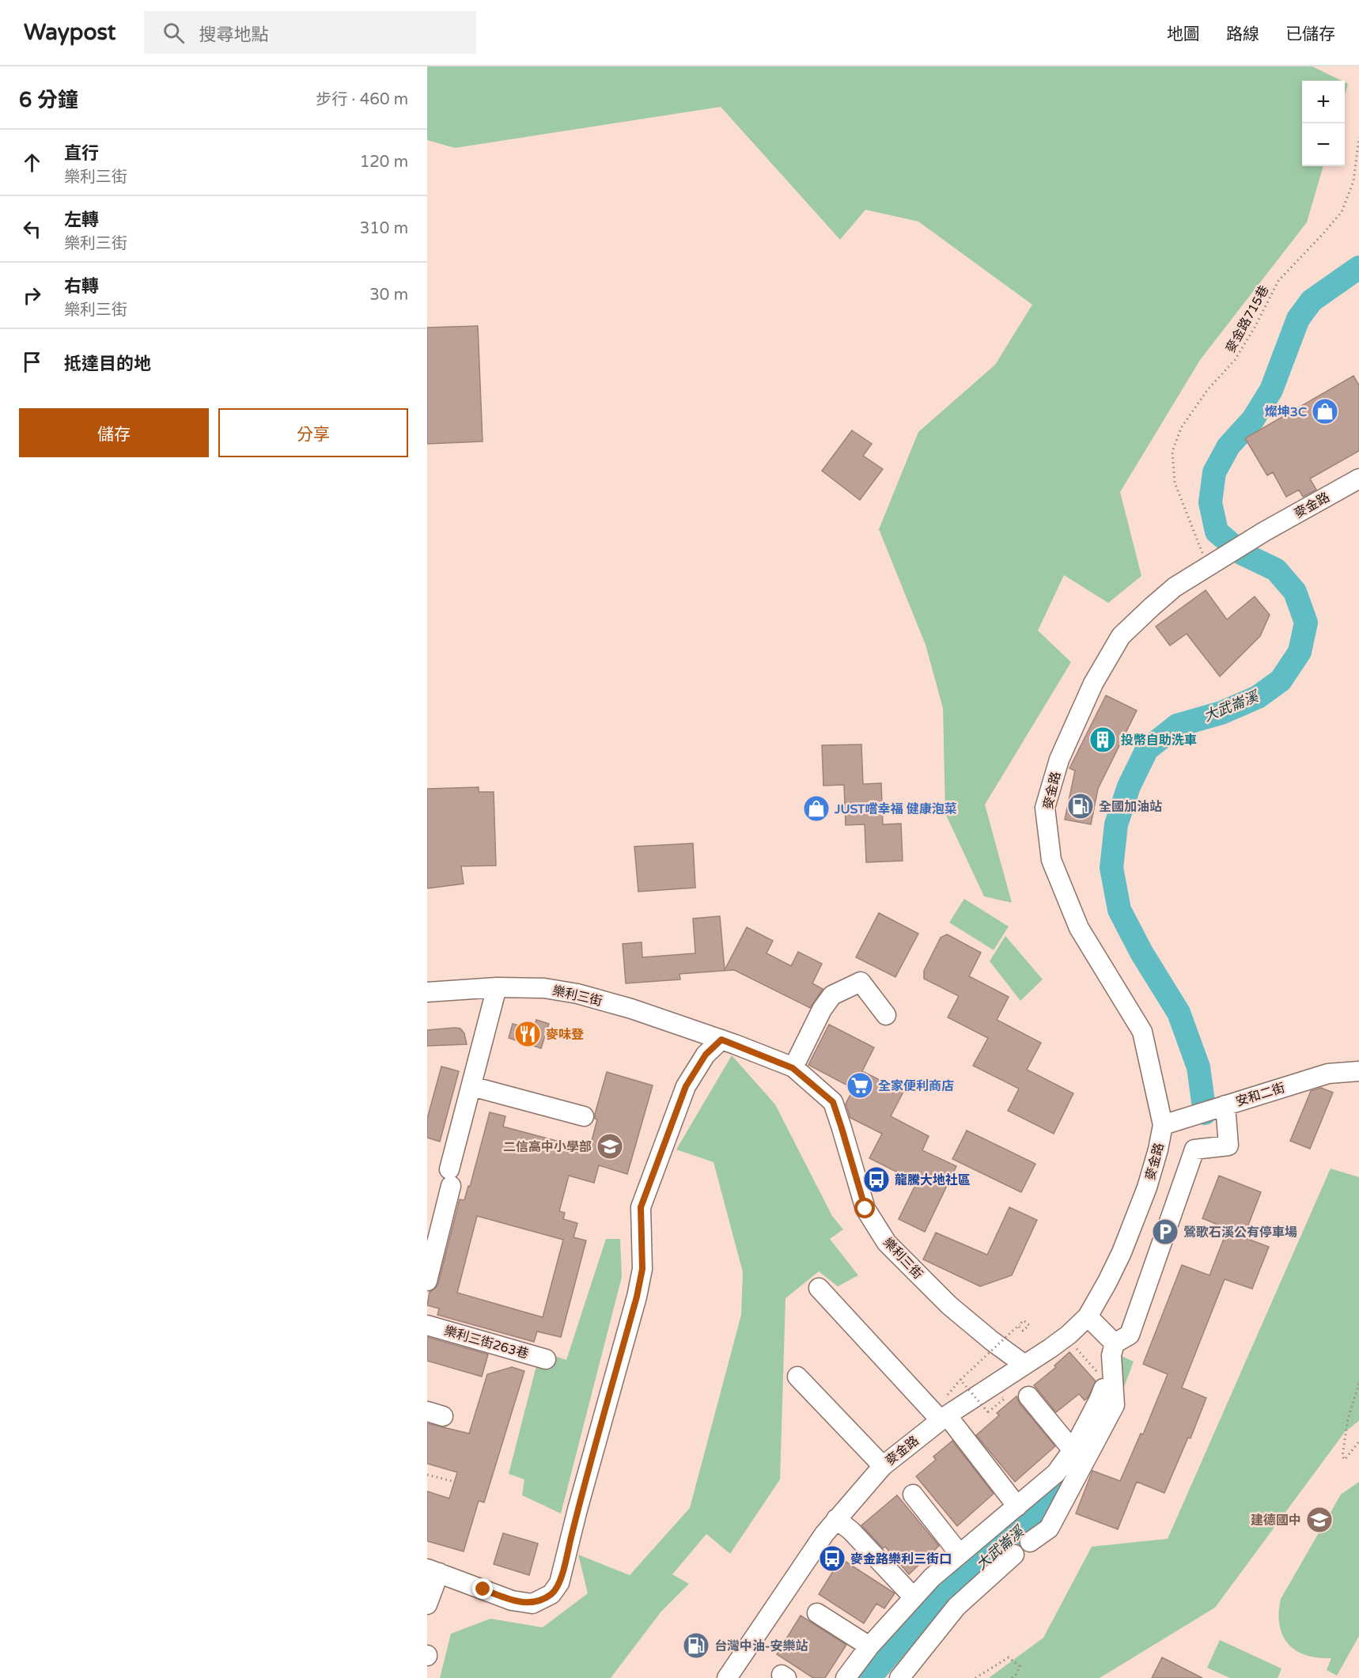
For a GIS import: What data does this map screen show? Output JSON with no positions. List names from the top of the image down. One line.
{"streets":{"street":["麥金路","樂利三街","安和二街","樂利三街263巷"],"path":["麥金路715巷"]},"crossings":[["麥金路715巷","麥金路"],["麥金路","樂利三街"],["麥金路","安和二街"]],"water":["大武崙溪"],"places":{"shop":["燦坤3C","JUST嚐幸福 健康泡菜"],"building":["投幣自助洗車"],"fuel station":["全國加油站","台灣中油-安樂站"],"restaurant":["麥味登"],"supermarket":["全家便利商店"],"school or university":["二信高中小學部","建德國中"],"bus stop":["龍騰大地社區","麥金路樂利三街口"],"parking":["鶯歌石溪公有停車場"]},"page":{"header":"Waypost","search":"搜尋地點","nav":["地圖","路線","已儲存"],"heading":["6 分鐘","步行 · 460 m"],"map_buttons":["+","−"],"list":[["直行","樂利三街","120 m"],["左轉","樂利三街","310 m"],["右轉","樂利三街","30 m"],"抵達目的地"],"buttons":["儲存","分享"]}}
